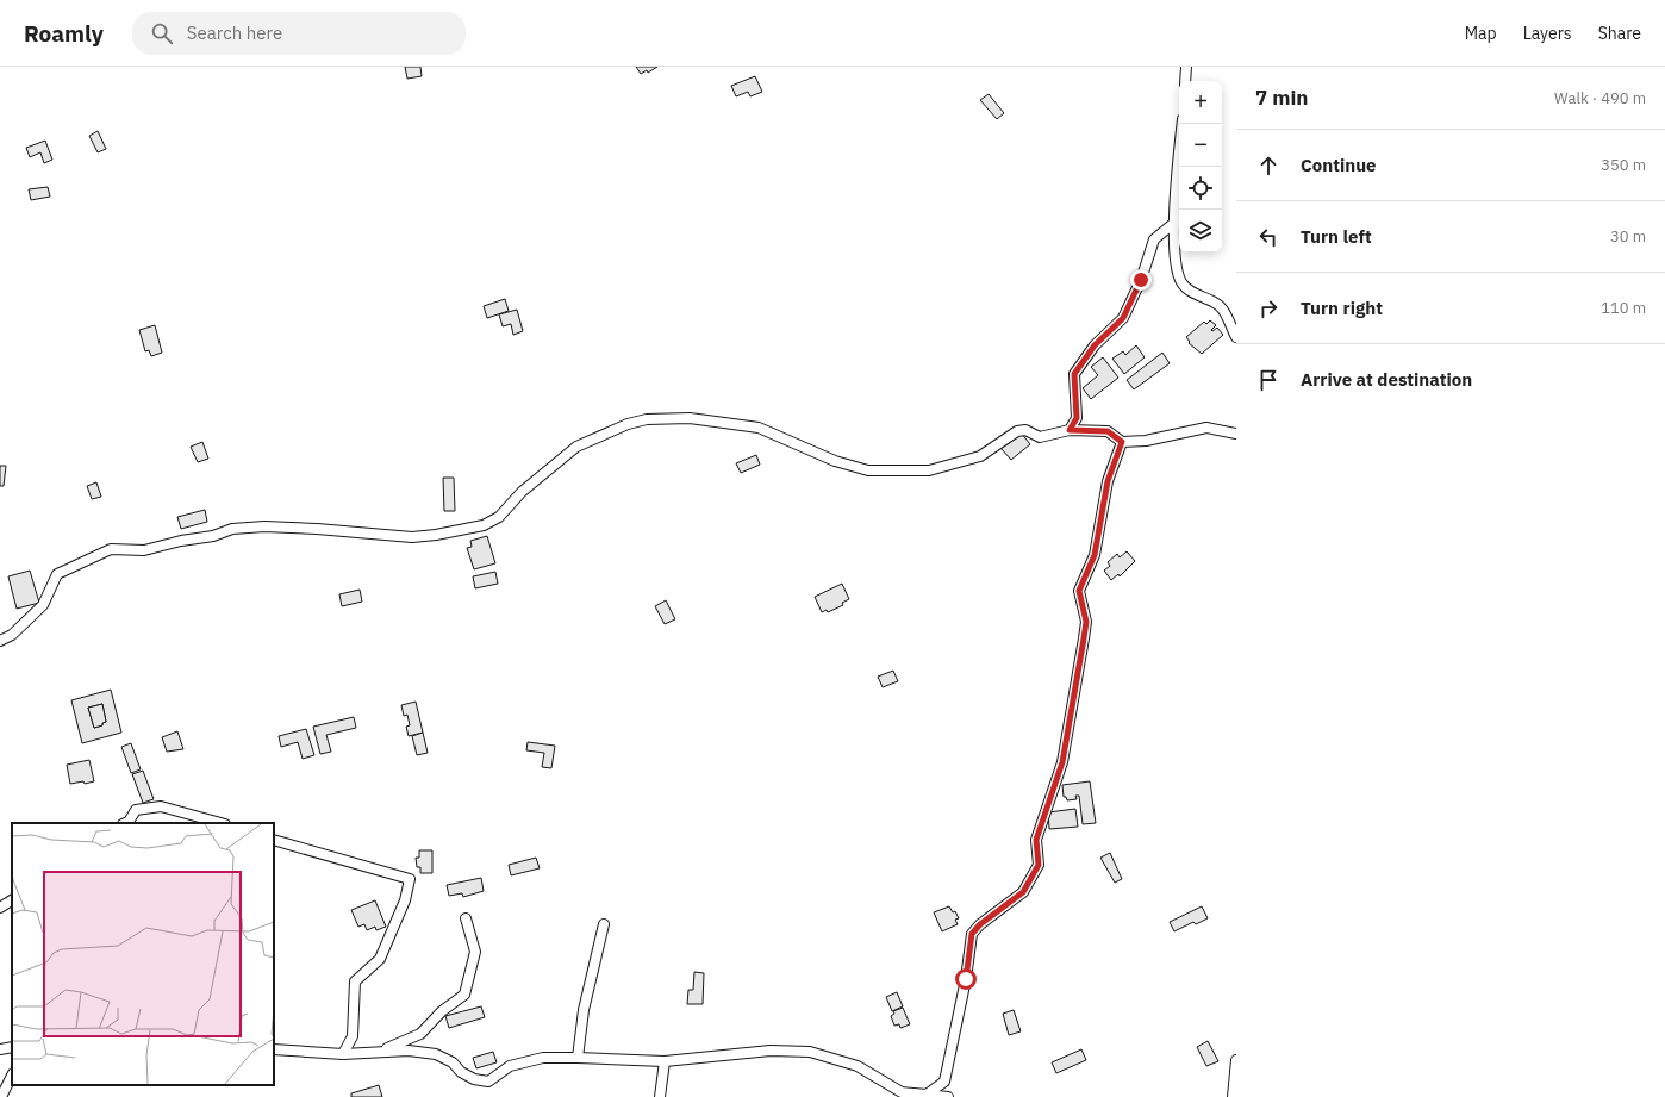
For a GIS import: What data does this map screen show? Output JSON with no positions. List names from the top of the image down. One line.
{"page":{"header":"Roamly","search":"Search here","nav":["Map","Layers","Share"],"heading":["7 min","Walk · 490 m"],"map_buttons":["+","−"],"list":[["Continue","350 m"],["Turn left","30 m"],["Turn right","110 m"],"Arrive at destination"]}}
